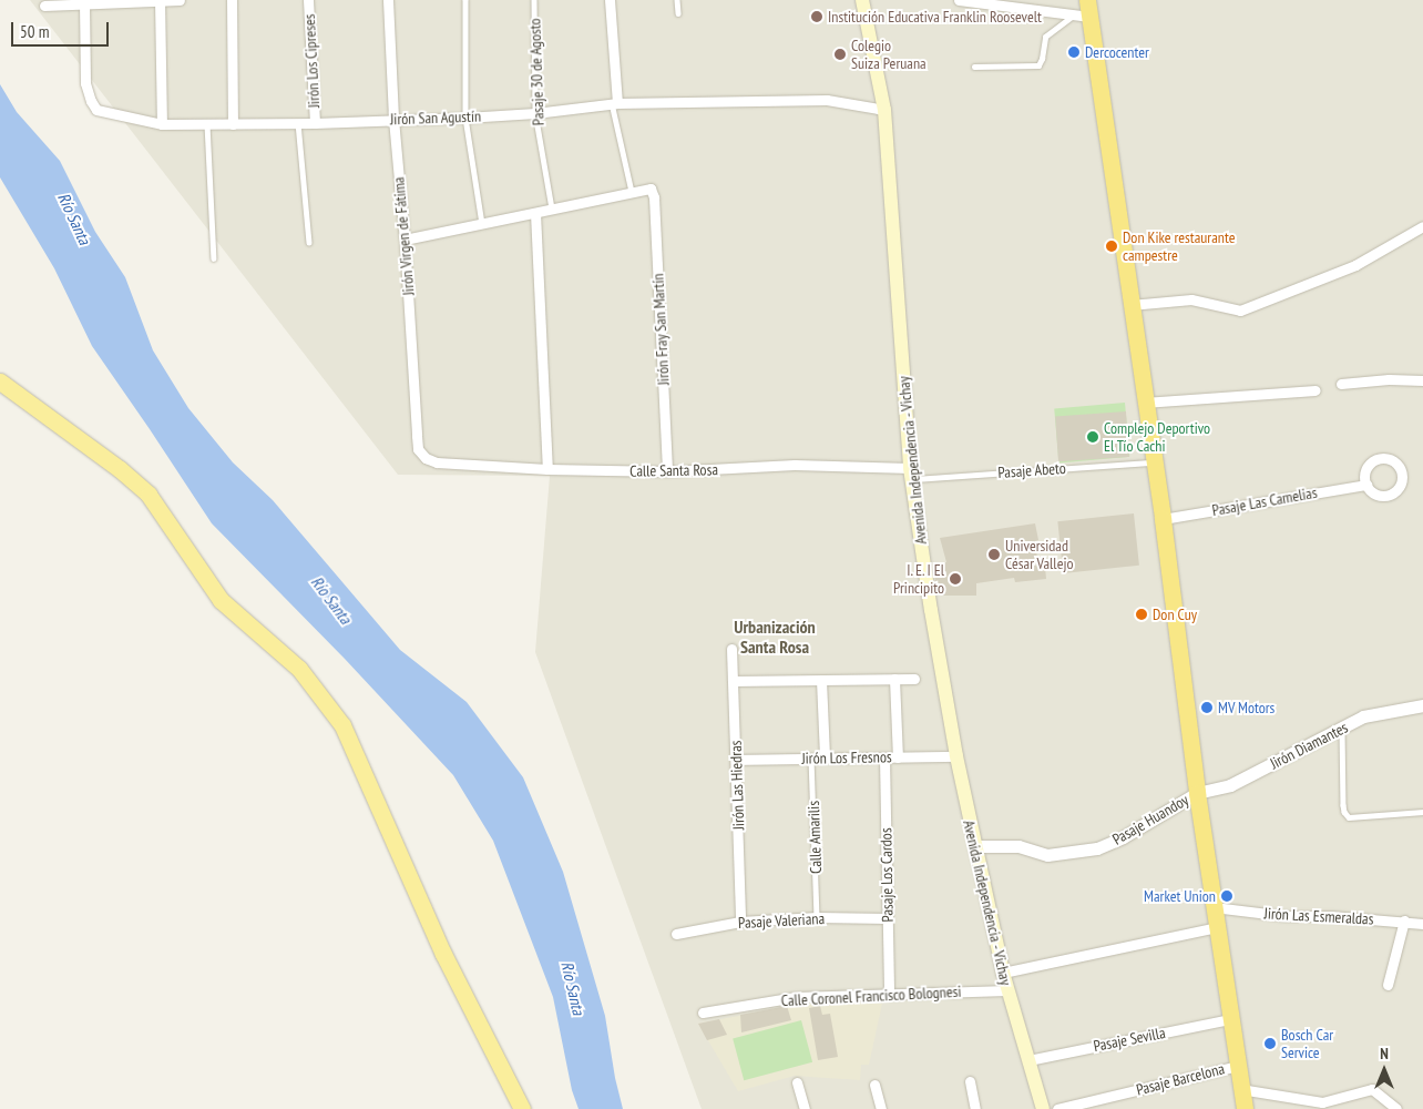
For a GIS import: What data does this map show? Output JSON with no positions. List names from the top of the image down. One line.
{"streets":{"main road":["Avenida Independencia - Vichay"],"street":["Jirón Los Cipreses","Jirón San Agustín","Jirón Virgen de Fátima","Jirón Fray San Martín","Calle Santa Rosa","Pasaje Las Camelias","Jirón Diamantes","Jirón Los Fresnos","Jirón Las Hiedras","Pasaje Huandoy","Pasaje Los Cardos","Jirón Las Esmeraldas","Pasaje Valeriana","Calle Coronel Francisco Bolognesi","Pasaje Sevilla","Pasaje Barcelona"],"lane":["Pasaje 30 de Agosto","Pasaje Abeto","Calle Amarilis"]},"crossings":[["Jirón Los Cipreses","Jirón San Agustín"],["Pasaje 30 de Agosto","Jirón San Agustín"],["Jirón San Agustín","Jirón Virgen de Fátima"],["Jirón San Agustín","Avenida Independencia - Vichay"],["Jirón Virgen de Fátima","Calle Santa Rosa"],["Jirón Fray San Martín","Calle Santa Rosa"],["Avenida Independencia - Vichay","Calle Santa Rosa"],["Avenida Independencia - Vichay","Pasaje Abeto"],["Avenida Independencia - Vichay","Jirón Los Fresnos"],["Avenida Independencia - Vichay","Pasaje Huandoy"],["Avenida Independencia - Vichay","Calle Coronel Francisco Bolognesi"],["Avenida Independencia - Vichay","Pasaje Sevilla"],["Calle Santa Rosa","Pasaje Abeto"],["Jirón Diamantes","Pasaje Huandoy"],["Jirón Los Fresnos","Jirón Las Hiedras"],["Jirón Los Fresnos","Calle Amarilis"],["Jirón Los Fresnos","Pasaje Los Cardos"],["Jirón Las Hiedras","Pasaje Valeriana"],["Calle Amarilis","Pasaje Valeriana"],["Pasaje Los Cardos","Pasaje Valeriana"],["Pasaje Los Cardos","Calle Coronel Francisco Bolognesi"]],"districts":["Urbanización Santa Rosa"],"water":["Río Santa"],"places":["Institución Educativa Franklin Roosevelt","Dercocenter","Colegio Suiza Peruana","Don Kike restaurante campestre","Complejo Deportivo El Tío Cachi","Universidad César Vallejo","I. E. I El Principito","Don Cuy","MV Motors","Market Union","Bosch Car Service"],"scale_bar":"50 m","north":"top"}
